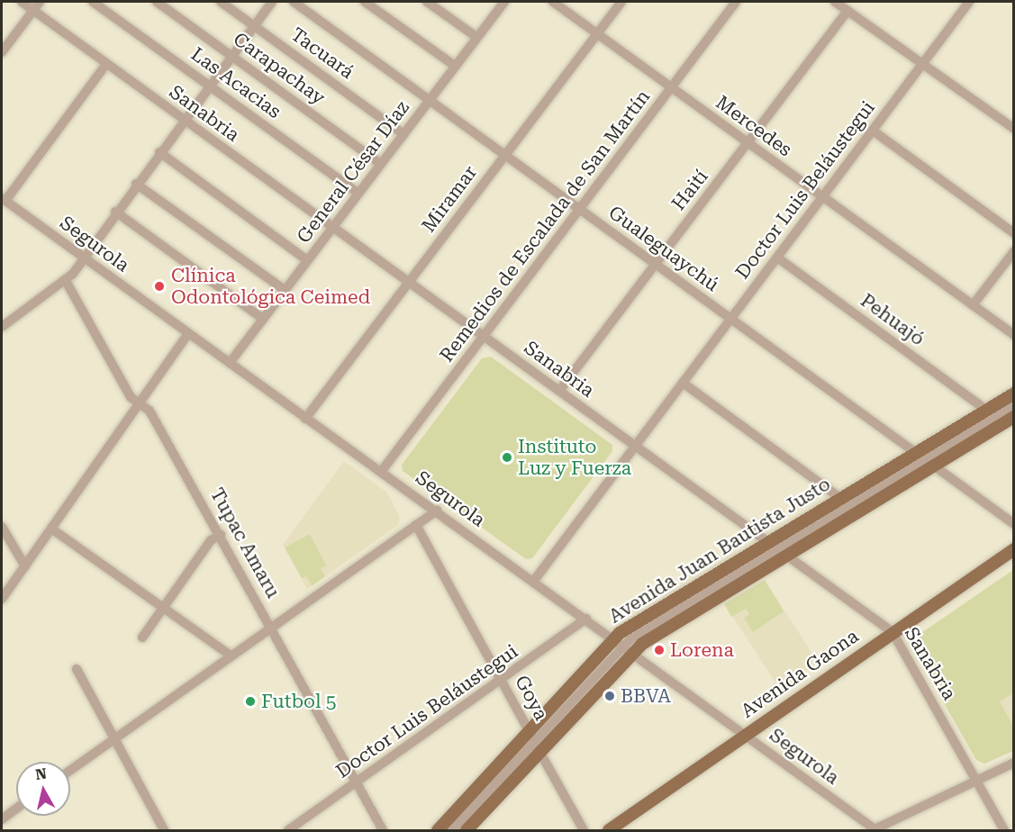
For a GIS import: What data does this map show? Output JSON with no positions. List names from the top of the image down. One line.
{"streets":{"main road":["Avenida Juan Bautista Justo","Avenida Gaona"],"street":["Tacuará","Carapachay","Las Acacias","Sanabria","Mercedes","General César Díaz","Haití","Doctor Luis Beláustegui","Miramar","Remedios de Escalada de San Martín","Segurola","Gualeguaychú","Pehuajó","Tupac Amaru","Goya"]},"crossings":[["Tacuará","General César Díaz"],["Carapachay","General César Díaz"],["Las Acacias","General César Díaz"],["Sanabria","General César Díaz"],["Sanabria","Haití"],["Sanabria","Doctor Luis Beláustegui"],["Sanabria","Miramar"],["Sanabria","Remedios de Escalada de San Martín"],["Sanabria","Avenida Juan Bautista Justo"],["Sanabria","Avenida Gaona"],["Mercedes","Haití"],["Mercedes","Doctor Luis Beláustegui"],["Mercedes","Miramar"],["Mercedes","Remedios de Escalada de San Martín"],["General César Díaz","Segurola"],["General César Díaz","Gualeguaychú"],["Haití","Gualeguaychú"],["Doctor Luis Beláustegui","Segurola"],["Doctor Luis Beláustegui","Gualeguaychú"],["Doctor Luis Beláustegui","Pehuajó"],["Doctor Luis Beláustegui","Tupac Amaru"],["Doctor Luis Beláustegui","Goya"],["Miramar","Segurola"],["Miramar","Gualeguaychú"],["Remedios de Escalada de San Martín","Segurola"],["Remedios de Escalada de San Martín","Gualeguaychú"],["Segurola","Avenida Juan Bautista Justo"],["Segurola","Avenida Gaona"],["Gualeguaychú","Avenida Juan Bautista Justo"],["Pehuajó","Avenida Juan Bautista Justo"],["Avenida Juan Bautista Justo","Goya"]],"places":["Clínica Odontológica Ceimed","Instituto Luz y Fuerza","Lorena","BBVA","Futbol 5"],"north":"top"}
